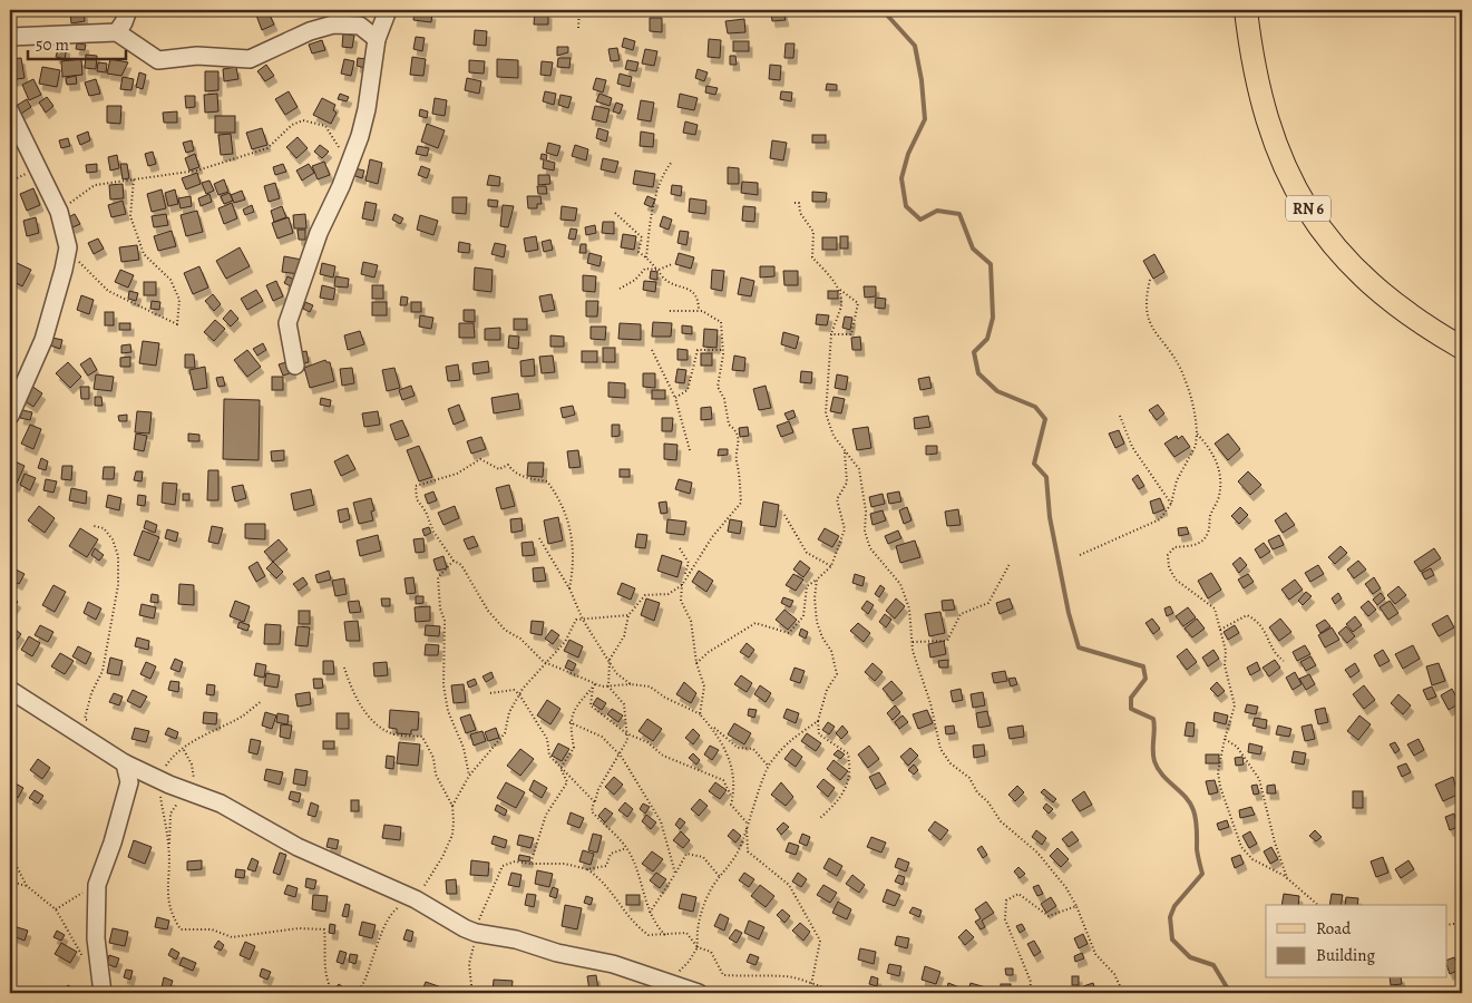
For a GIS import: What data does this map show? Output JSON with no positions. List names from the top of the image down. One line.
{"streets":{"main road":["RN 6"]},"legend":["Road","Building"],"scale_bar":"50 m"}
